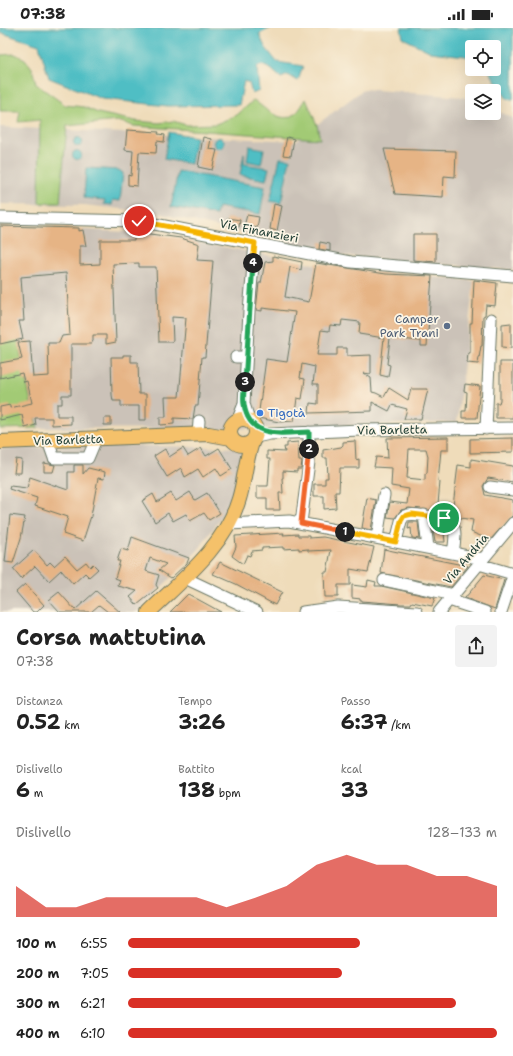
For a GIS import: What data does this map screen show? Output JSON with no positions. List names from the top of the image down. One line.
{"streets":{"main road":["Via Barletta"],"street":["Via Finanzieri","Via Andria"]},"places":["Camper Park Trani","Tigotà"],"page":{"status":"07:38","pins":["4","3","2","1"],"heading":["Corsa mattutina","07:38"],"stats":[["Distanza","0.52 km"],["Tempo","3:26"],["Passo","6:37 /km"],["Dislivello","6 m"],["Battito","138 bpm"],["kcal","33"]],"chart":["Dislivello","128–133 m"],"list":[{"name":"100 m","note":"6:55"},{"name":"200 m","note":"7:05"},{"name":"300 m","note":"6:21"},{"name":"400 m","note":"6:10"}]}}
